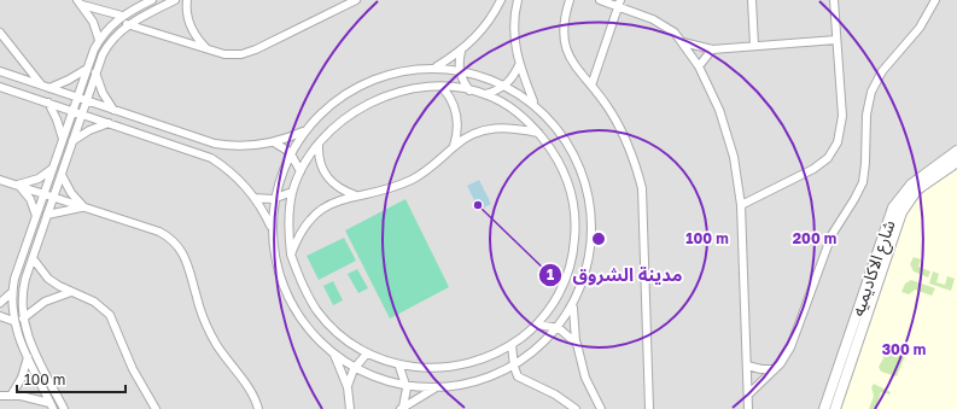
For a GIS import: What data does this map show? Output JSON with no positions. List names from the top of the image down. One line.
{"streets":{"street":["شارع الاكاديميه"]},"places":["مدينة الشروق"],"scale_bar":"100 m","rings":["100 m","200 m","300 m"]}
